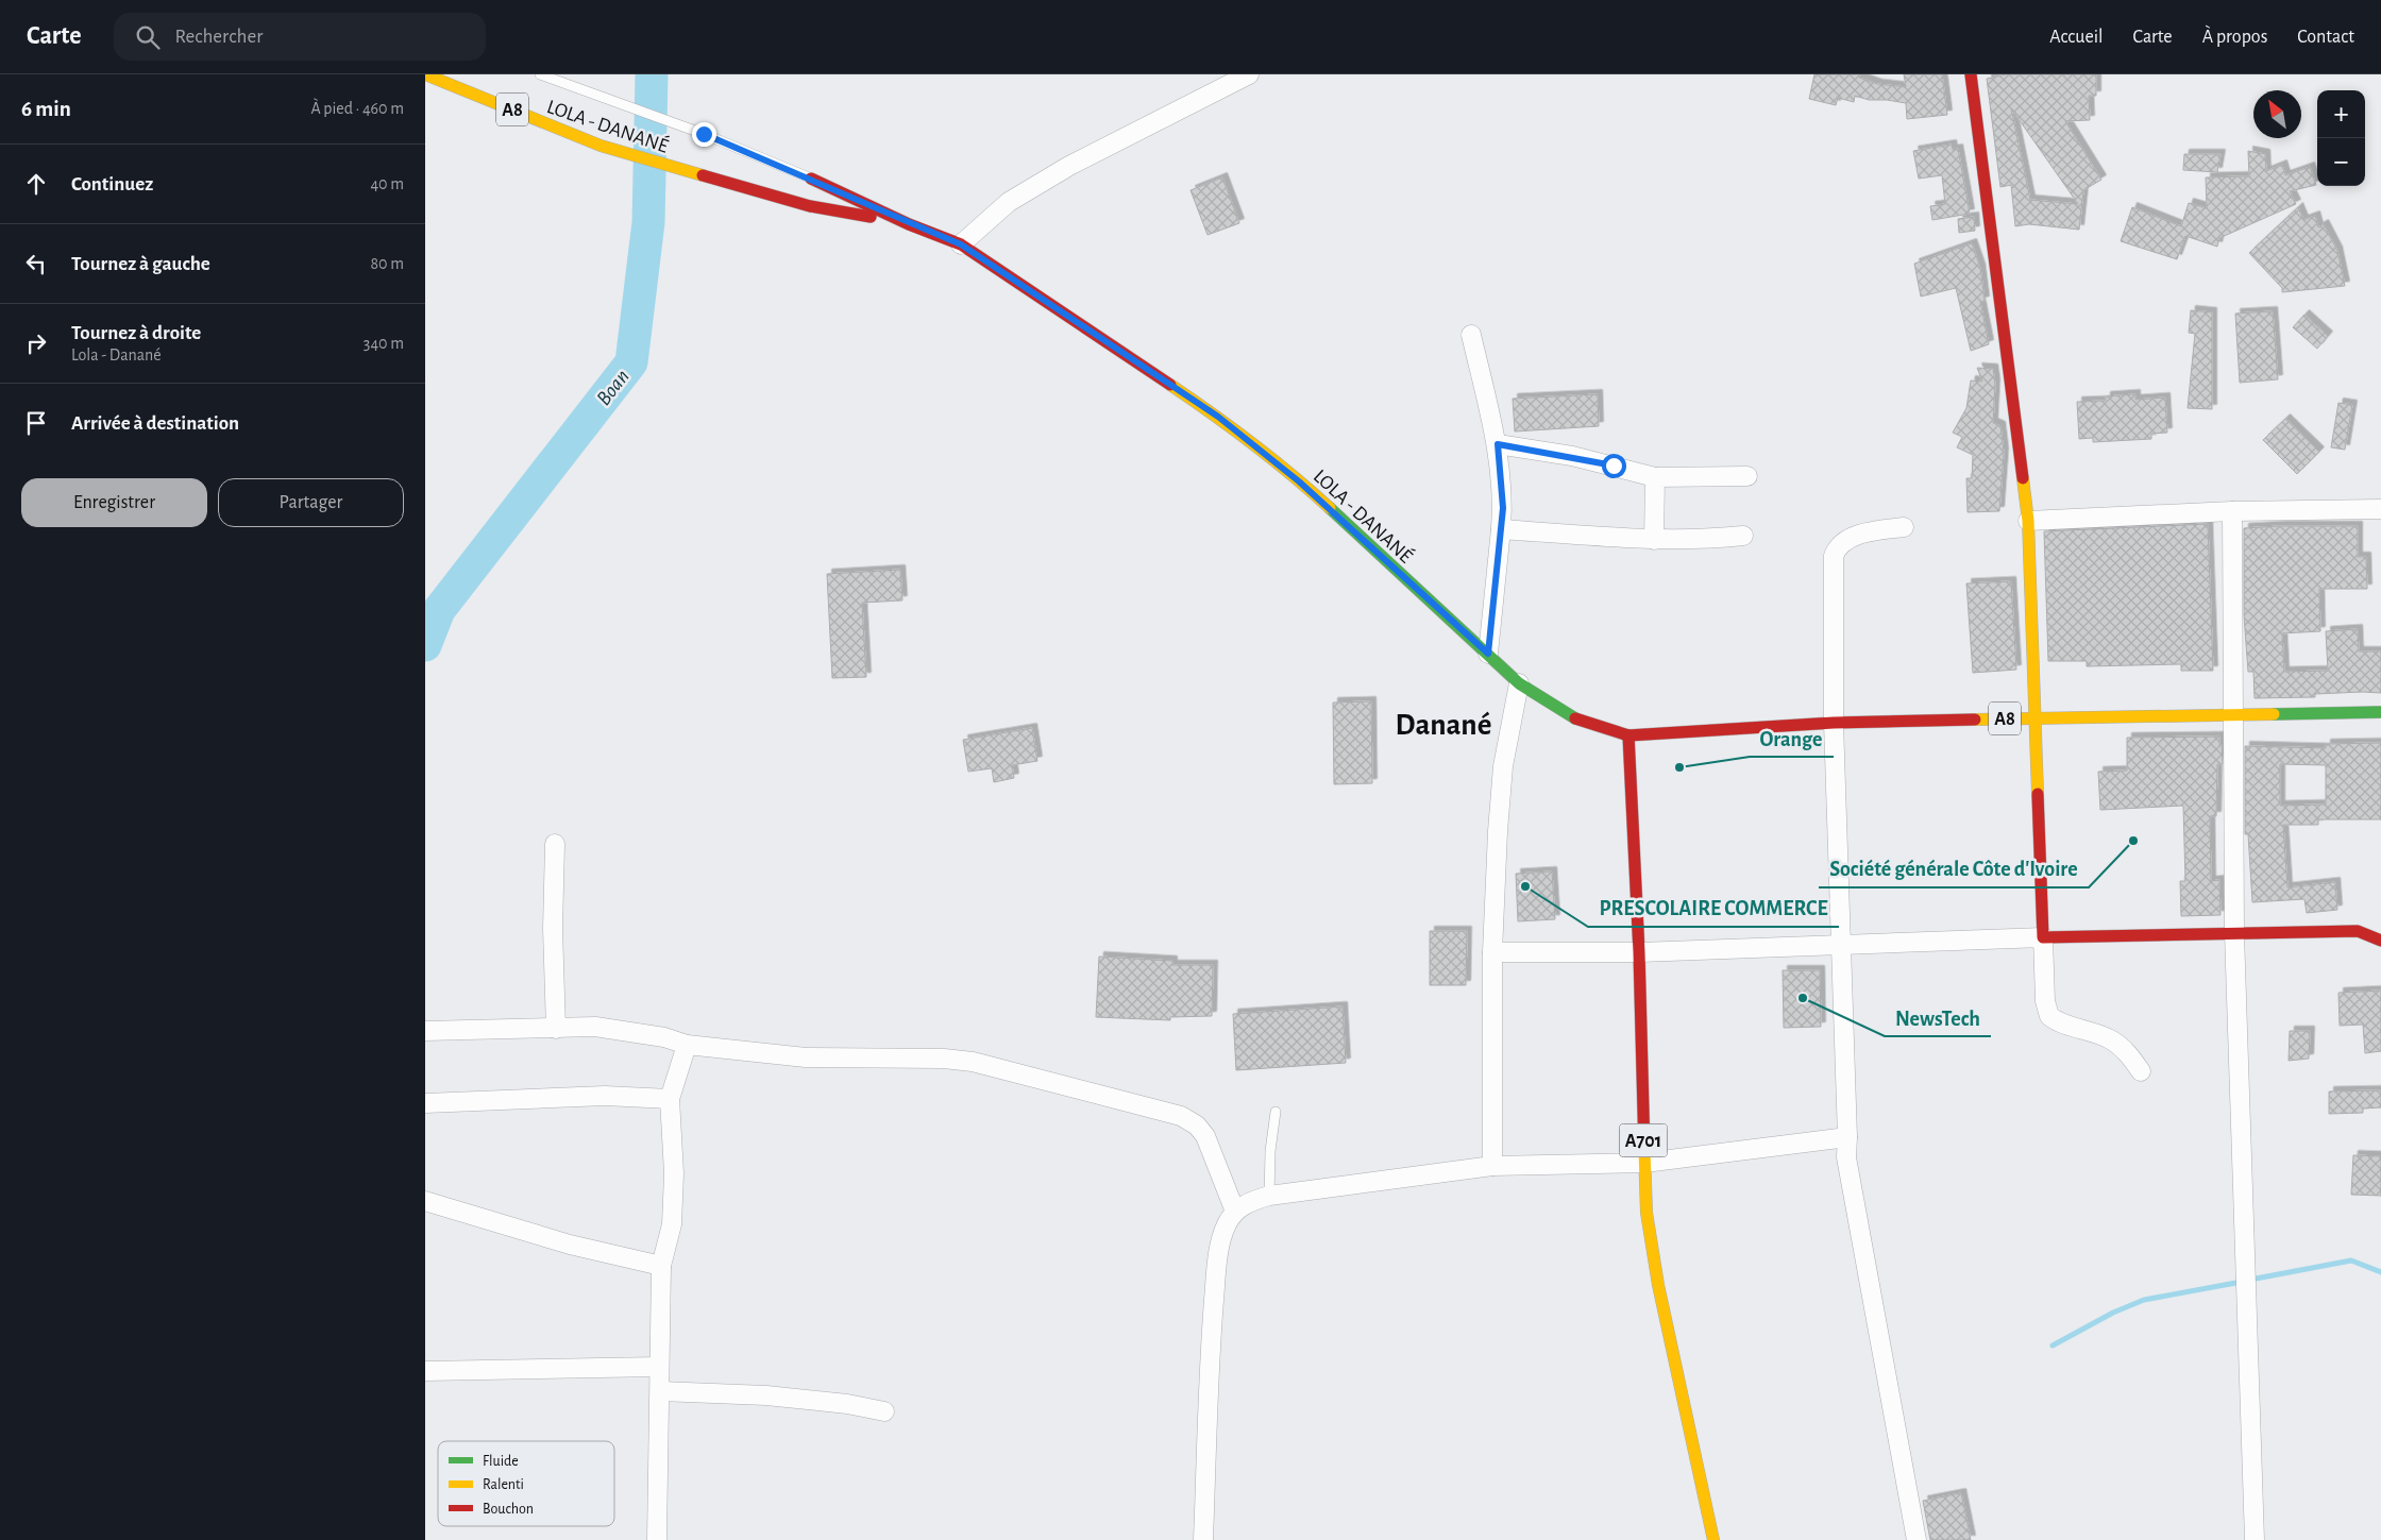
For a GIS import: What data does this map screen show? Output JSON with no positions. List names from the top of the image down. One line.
{"streets":{"main road":["A8","LOLA - DANANÉ","A701"]},"crossings":[["A8","LOLA - DANANÉ"],["A8","A701"],["LOLA - DANANÉ","A701"]],"districts":["Danané"],"water":["Boan"],"places":["Orange","Société générale Côte d'Ivoire","PRESCOLAIRE COMMERCE","NewsTech"],"legend":["Fluide","Ralenti","Bouchon"],"north":"top left","page":{"header":"Carte","search":"Rechercher","nav":["Accueil","Carte","À propos","Contact"],"heading":["6 min","À pied · 460 m"],"map_buttons":["+","−"],"list":[["Continuez","40 m"],["Tournez à gauche","80 m"],["Tournez à droite","Lola - Danané","340 m"],"Arrivée à destination"],"buttons":["Enregistrer","Partager"]}}
